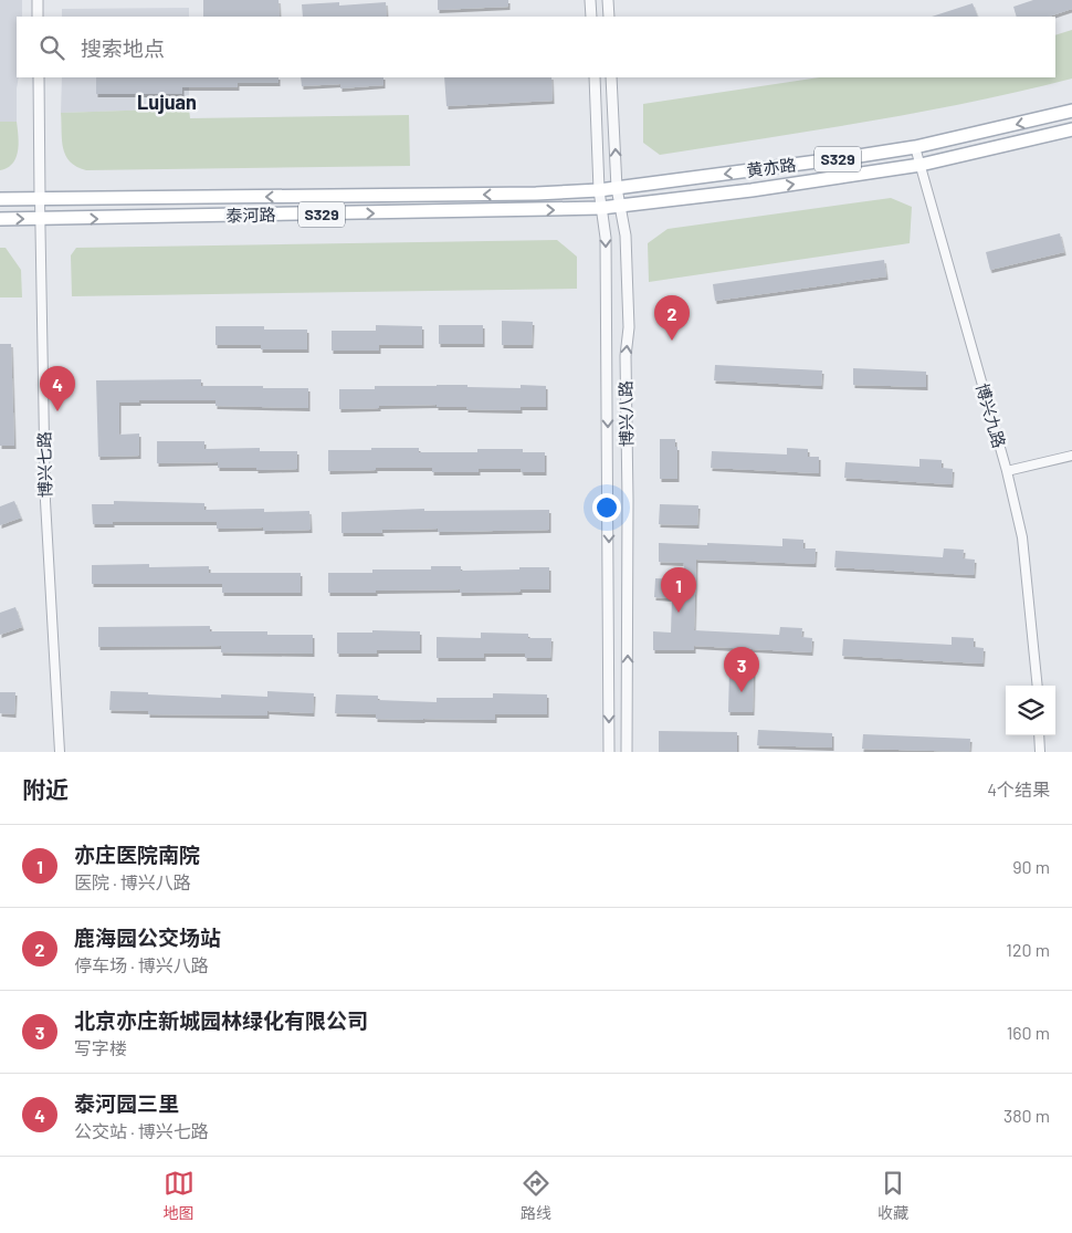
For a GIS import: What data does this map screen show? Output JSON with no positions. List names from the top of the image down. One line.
{"streets":{"main road":["S329","黄亦路","泰河路"],"street":["博兴八路","博兴九路","博兴七路"]},"crossings":[["黄亦路","泰河路"],["黄亦路","博兴八路"],["黄亦路","博兴九路"],["泰河路","博兴八路"],["泰河路","博兴七路"]],"districts":["Lujuan"],"page":{"search":"搜索地点","pins":["2","4","1","3"],"heading":["附近","4个结果"],"list":[{"mark":"1","name":"亦庄医院南院","note":"医院 · 博兴八路","value":"90 m"},{"mark":"2","name":"鹿海园公交场站","note":"停车场 · 博兴八路","value":"120 m"},{"mark":"3","name":"北京亦庄新城园林绿化有限公司","note":"写字楼","value":"160 m"},{"mark":"4","name":"泰河园三里","note":"公交站 · 博兴七路","value":"380 m"}],"nav":["地图","路线","收藏"]}}
